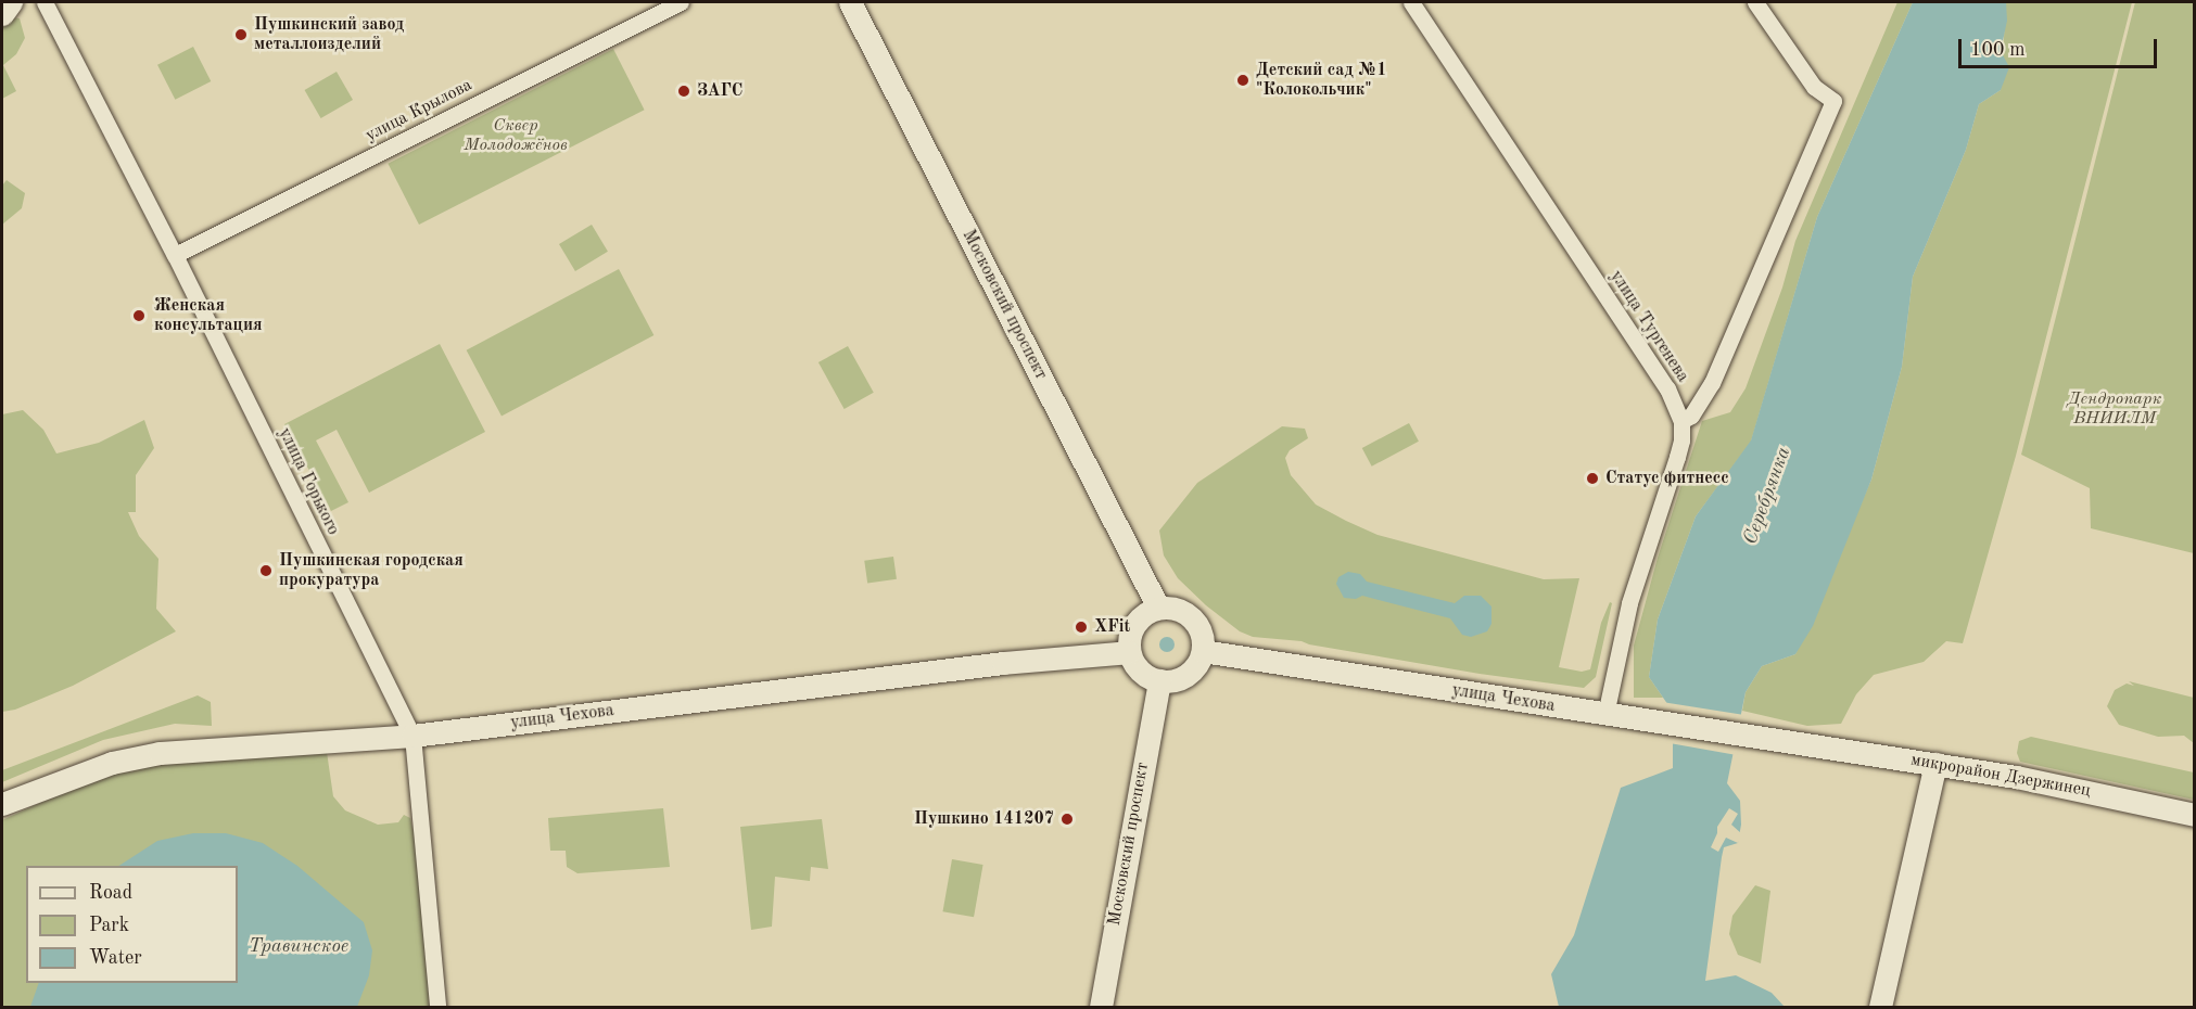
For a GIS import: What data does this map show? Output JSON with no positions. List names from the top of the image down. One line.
{"streets":{"main road":["Московский проспект","улица Чехова","микрорайон Дзержинец"],"street":["улица Крылова","улица Тургенева","улица Горького"]},"crossings":[["улица Крылова","улица Горького"],["Московский проспект","улица Чехова"],["улица Тургенева","улица Чехова"],["улица Горького","улица Чехова"],["улица Чехова","микрорайон Дзержинец"]],"water":["Серебрянка","Травинское"],"parks":["Сквер Молодожёнов","Дендропарк ВНИИЛМ"],"places":["Пушкинский завод металлоизделий","Детский сад №1 \"Колокольчик\"","ЗАГС","Женская консультация","Статус фитнесс","Пушкинская городская прокуратура","XFit","Пушкино 141207"],"legend":["Road","Park","Water"],"scale_bar":"100 m"}
